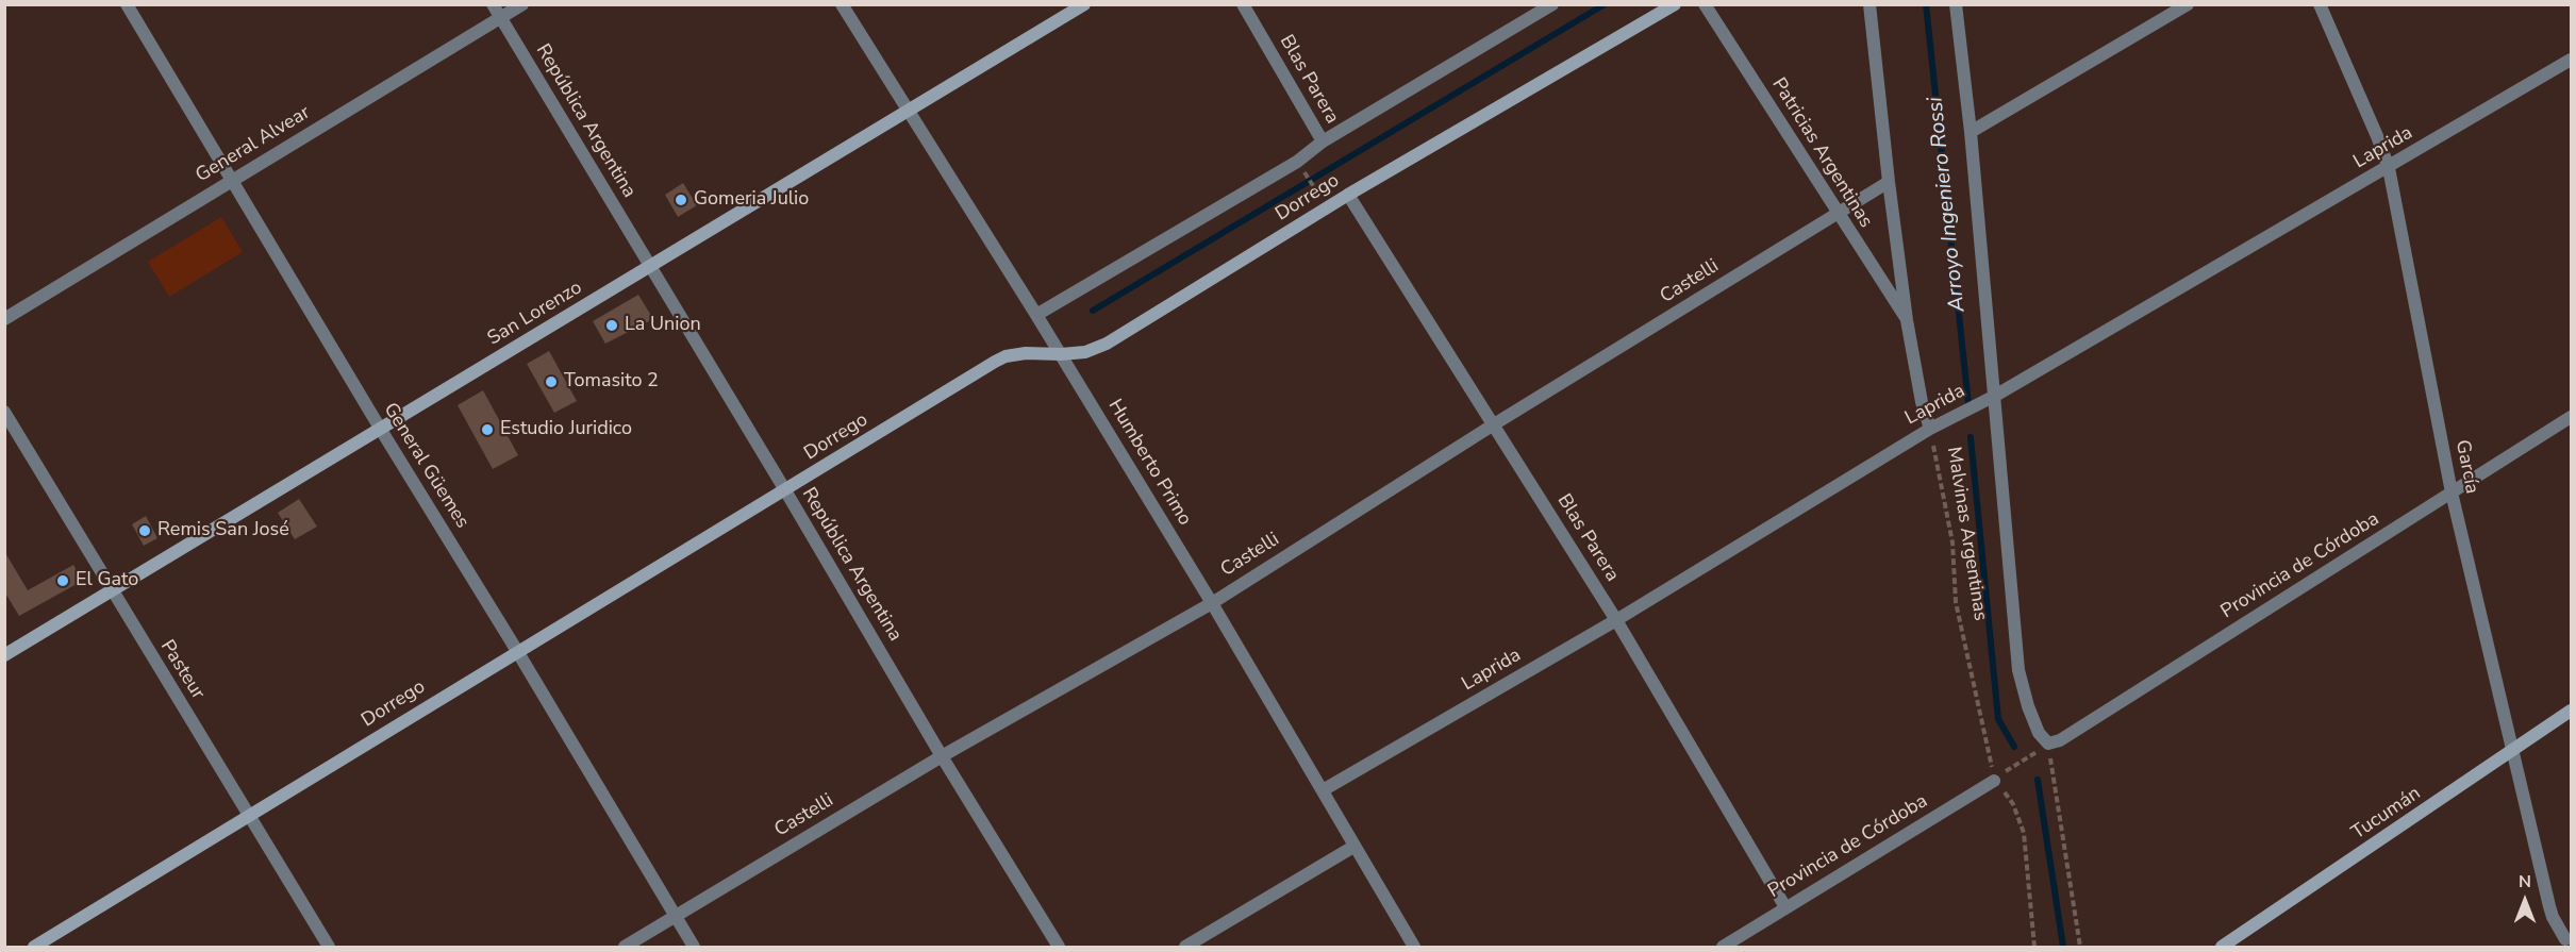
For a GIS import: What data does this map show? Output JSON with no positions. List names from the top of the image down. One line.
{"streets":{"street":["Blas Parera","República Argentina","General Alvear","Laprida","Patricias Argentinas","Dorrego","Castelli","San Lorenzo","Humberto Primo","General Güemes","García","Malvinas Argentinas","Provincia de Córdoba","Pasteur","Tucumán"]},"crossings":[["Blas Parera","Laprida"],["Blas Parera","Dorrego"],["Blas Parera","Castelli"],["Blas Parera","Provincia de Córdoba"],["República Argentina","General Alvear"],["República Argentina","Dorrego"],["República Argentina","Castelli"],["República Argentina","San Lorenzo"],["General Alvear","General Güemes"],["Laprida","Humberto Primo"],["Laprida","García"],["Laprida","Malvinas Argentinas"],["Patricias Argentinas","Castelli"],["Patricias Argentinas","Malvinas Argentinas"],["Dorrego","Humberto Primo"],["Dorrego","General Güemes"],["Dorrego","Pasteur"],["Castelli","Humberto Primo"],["Castelli","General Güemes"],["Castelli","Malvinas Argentinas"],["San Lorenzo","Humberto Primo"],["San Lorenzo","General Güemes"],["San Lorenzo","Pasteur"],["García","Provincia de Córdoba"],["García","Tucumán"],["Malvinas Argentinas","Provincia de Córdoba"]],"water":["Arroyo Ingeniero Rossi"],"places":["Gomeria Julio","La Union","Tomasito 2","Estudio Juridico","Remis San José","El Gato"],"north":"top"}
